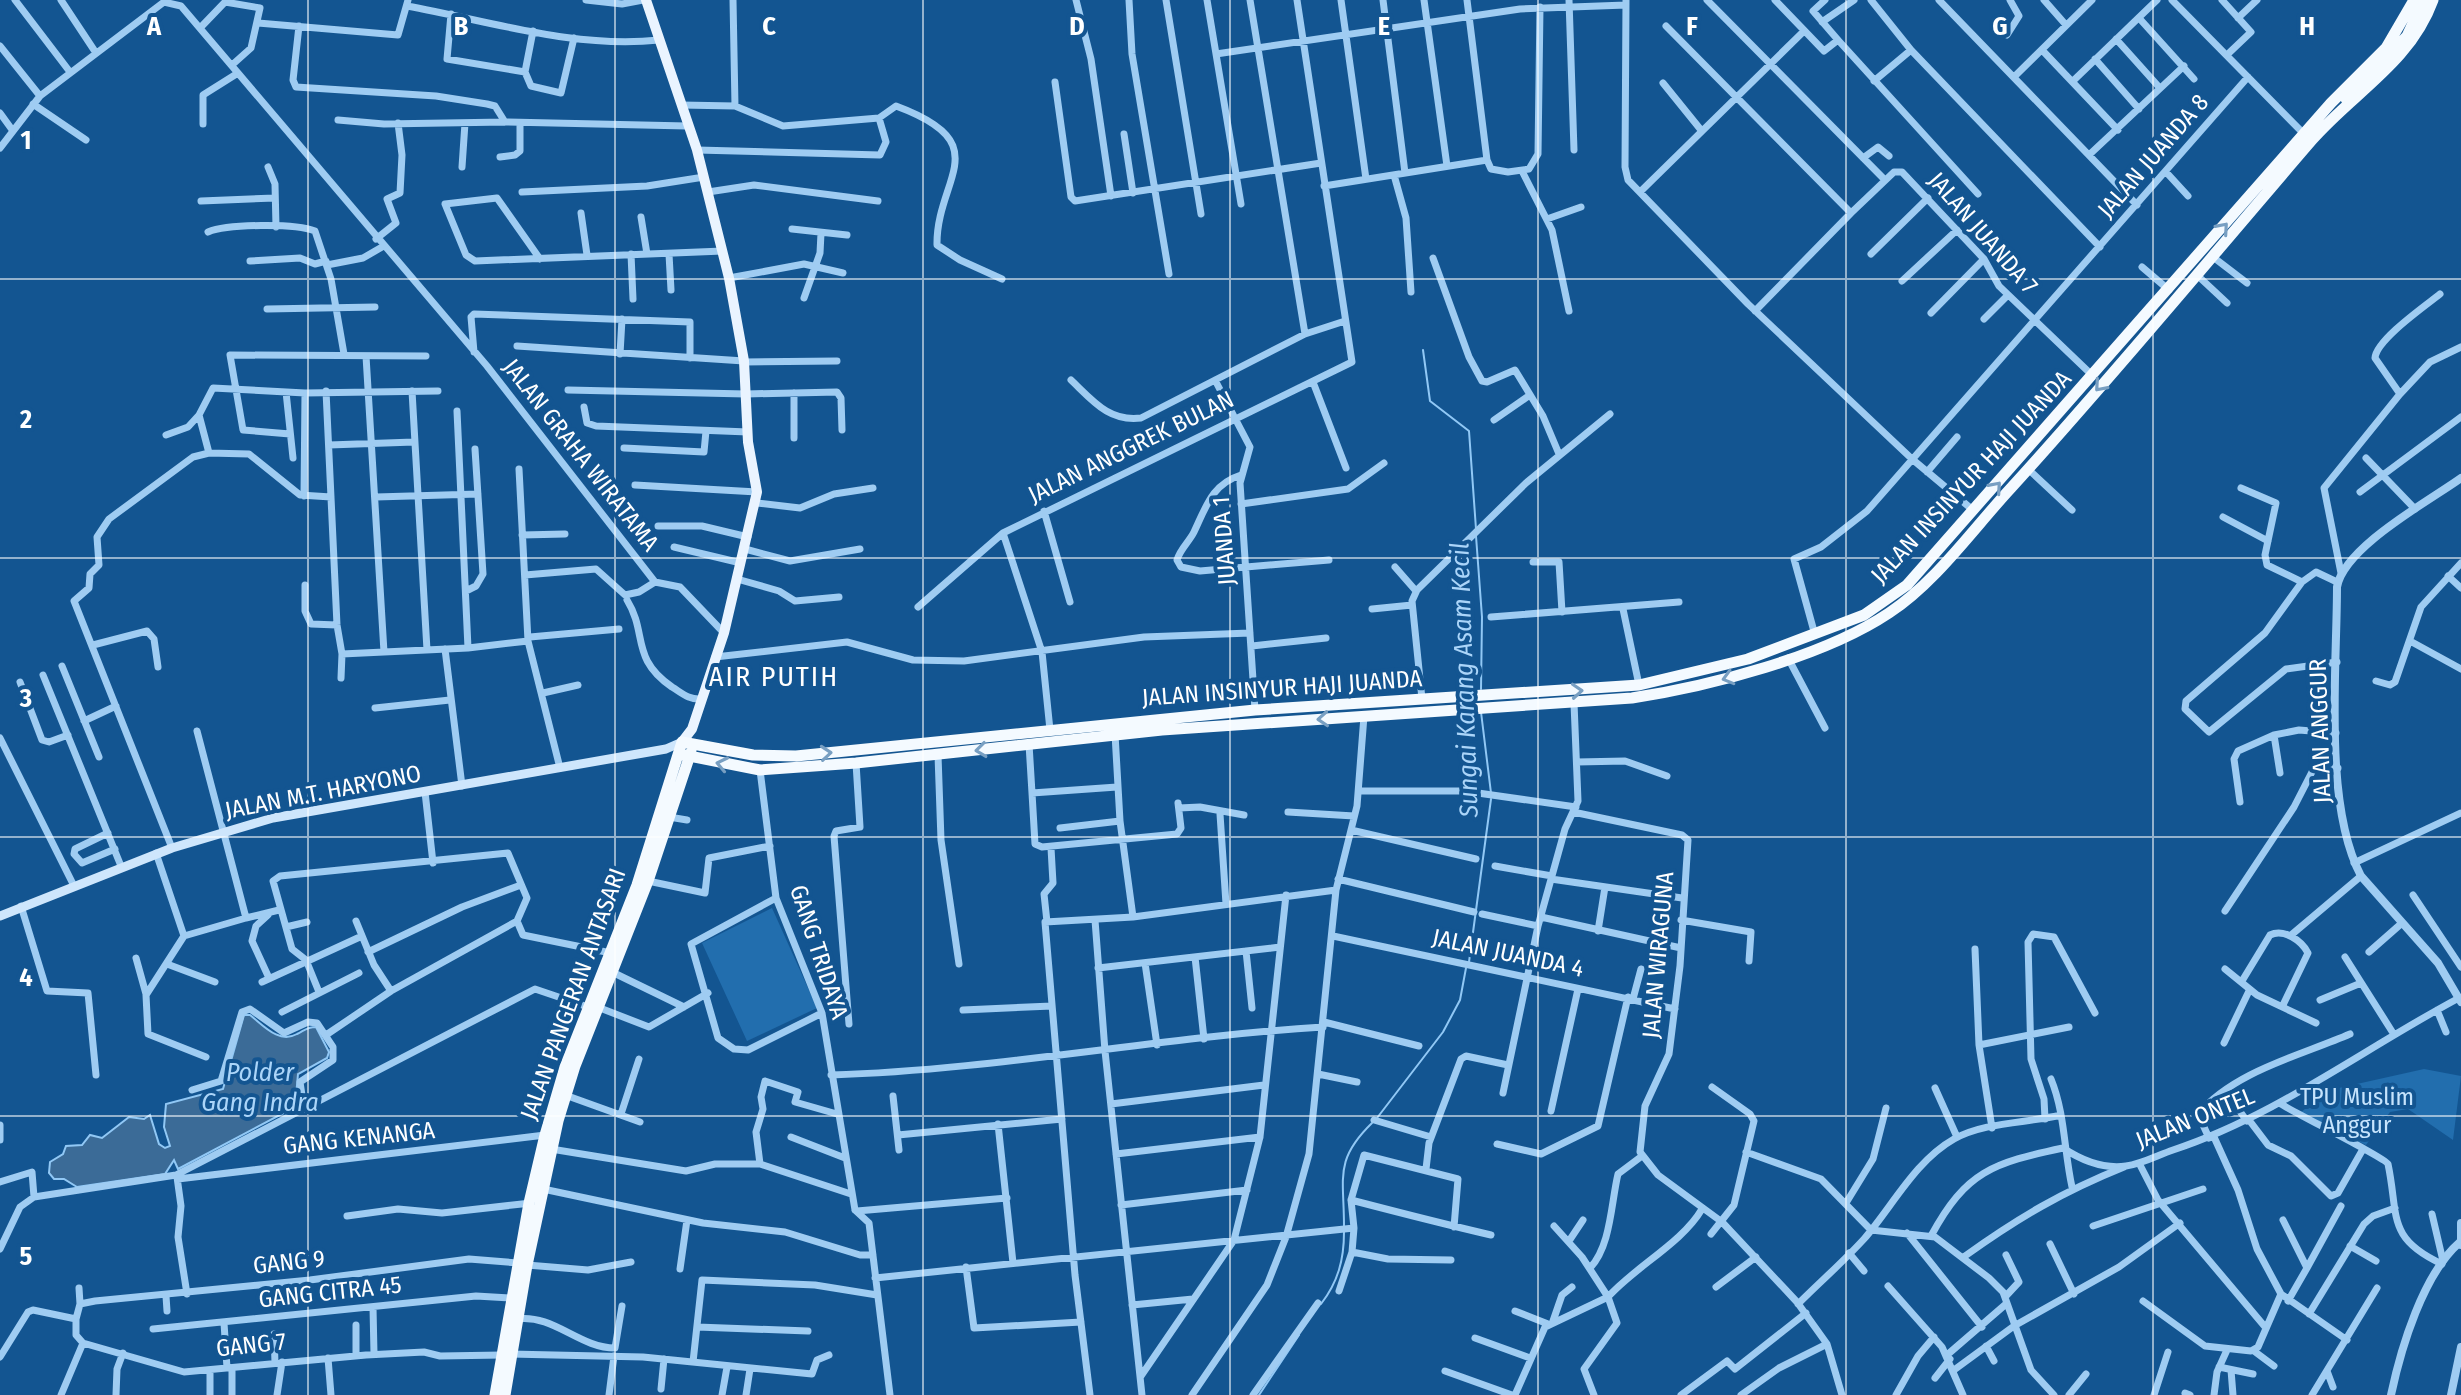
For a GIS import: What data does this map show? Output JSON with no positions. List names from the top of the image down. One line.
{"streets":{"highway":["JALAN INSINYUR HAJI JUANDA","JALAN PANGERAN ANTASARI"],"main road":["JALAN M.T. HARYONO"],"street":["JALAN JUANDA 8","JALAN JUANDA 7","JALAN ANGGREK BULAN","JALAN GRAHA WIRATAMA","JUANDA 1","JALAN ANGGUR","GANG TRIDAYA","JALAN JUANDA 4","JALAN WIRAGUNA","JALAN ONTEL","GANG KENANGA","GANG 9","GANG CITRA 45","GANG 7"]},"crossings":[["JALAN JUANDA 8","JALAN JUANDA 7"],["JALAN JUANDA 8","JALAN INSINYUR HAJI JUANDA"],["JALAN JUANDA 7","JALAN INSINYUR HAJI JUANDA"],["JALAN ANGGREK BULAN","JUANDA 1"],["JALAN INSINYUR HAJI JUANDA","JUANDA 1"],["JALAN INSINYUR HAJI JUANDA","JALAN M.T. HARYONO"],["JALAN INSINYUR HAJI JUANDA","GANG TRIDAYA"],["JALAN INSINYUR HAJI JUANDA","JALAN PANGERAN ANTASARI"],["JALAN ANGGUR","JALAN ONTEL"],["JALAN M.T. HARYONO","JALAN PANGERAN ANTASARI"],["JALAN JUANDA 4","JALAN WIRAGUNA"],["JALAN PANGERAN ANTASARI","GANG KENANGA"],["JALAN PANGERAN ANTASARI","GANG 9"],["JALAN PANGERAN ANTASARI","GANG CITRA 45"],["JALAN PANGERAN ANTASARI","GANG 7"]],"districts":["AIR PUTIH"],"water":["Sungai Karang Asam Kecil","Polder Gang Indra"],"parks":["TPU Muslim Anggur"],"grid":{"columns":["A","B","C","D","E","F","G","H"],"rows":["1","2","3","4","5"]}}
